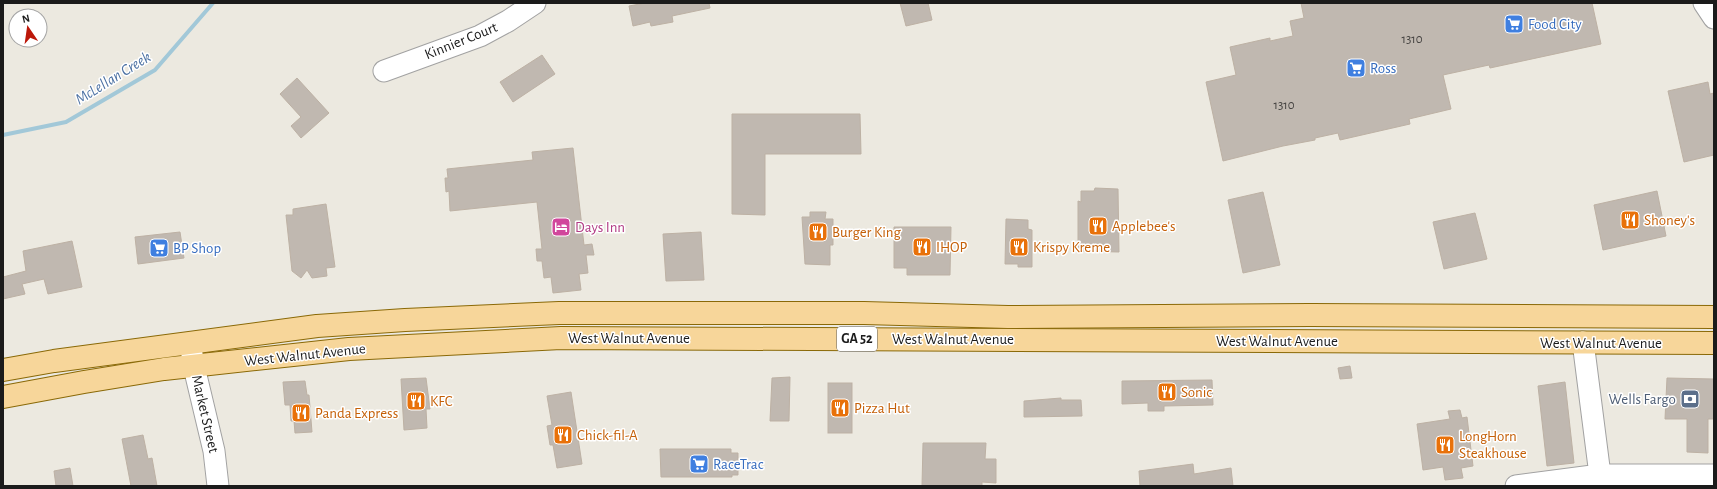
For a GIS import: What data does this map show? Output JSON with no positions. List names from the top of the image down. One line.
{"streets":{"main road":["West Walnut Avenue","GA 52"],"street":["Kinnier Court","Market Street"]},"crossings":[["West Walnut Avenue","Market Street"]],"water":["McLellan Creek"],"places":{"supermarket":["Food City","Ross","BP Shop","RaceTrac"],"restaurant":["Shoney's","Applebee's","Burger King","IHOP","Krispy Kreme","Sonic","KFC","Pizza Hut","Panda Express","Chick-fil-A","LongHorn Steakhouse"],"hotel":["Days Inn"],"bank":["Wells Fargo"]},"house_numbers":["1310","1310"],"north":"top"}
